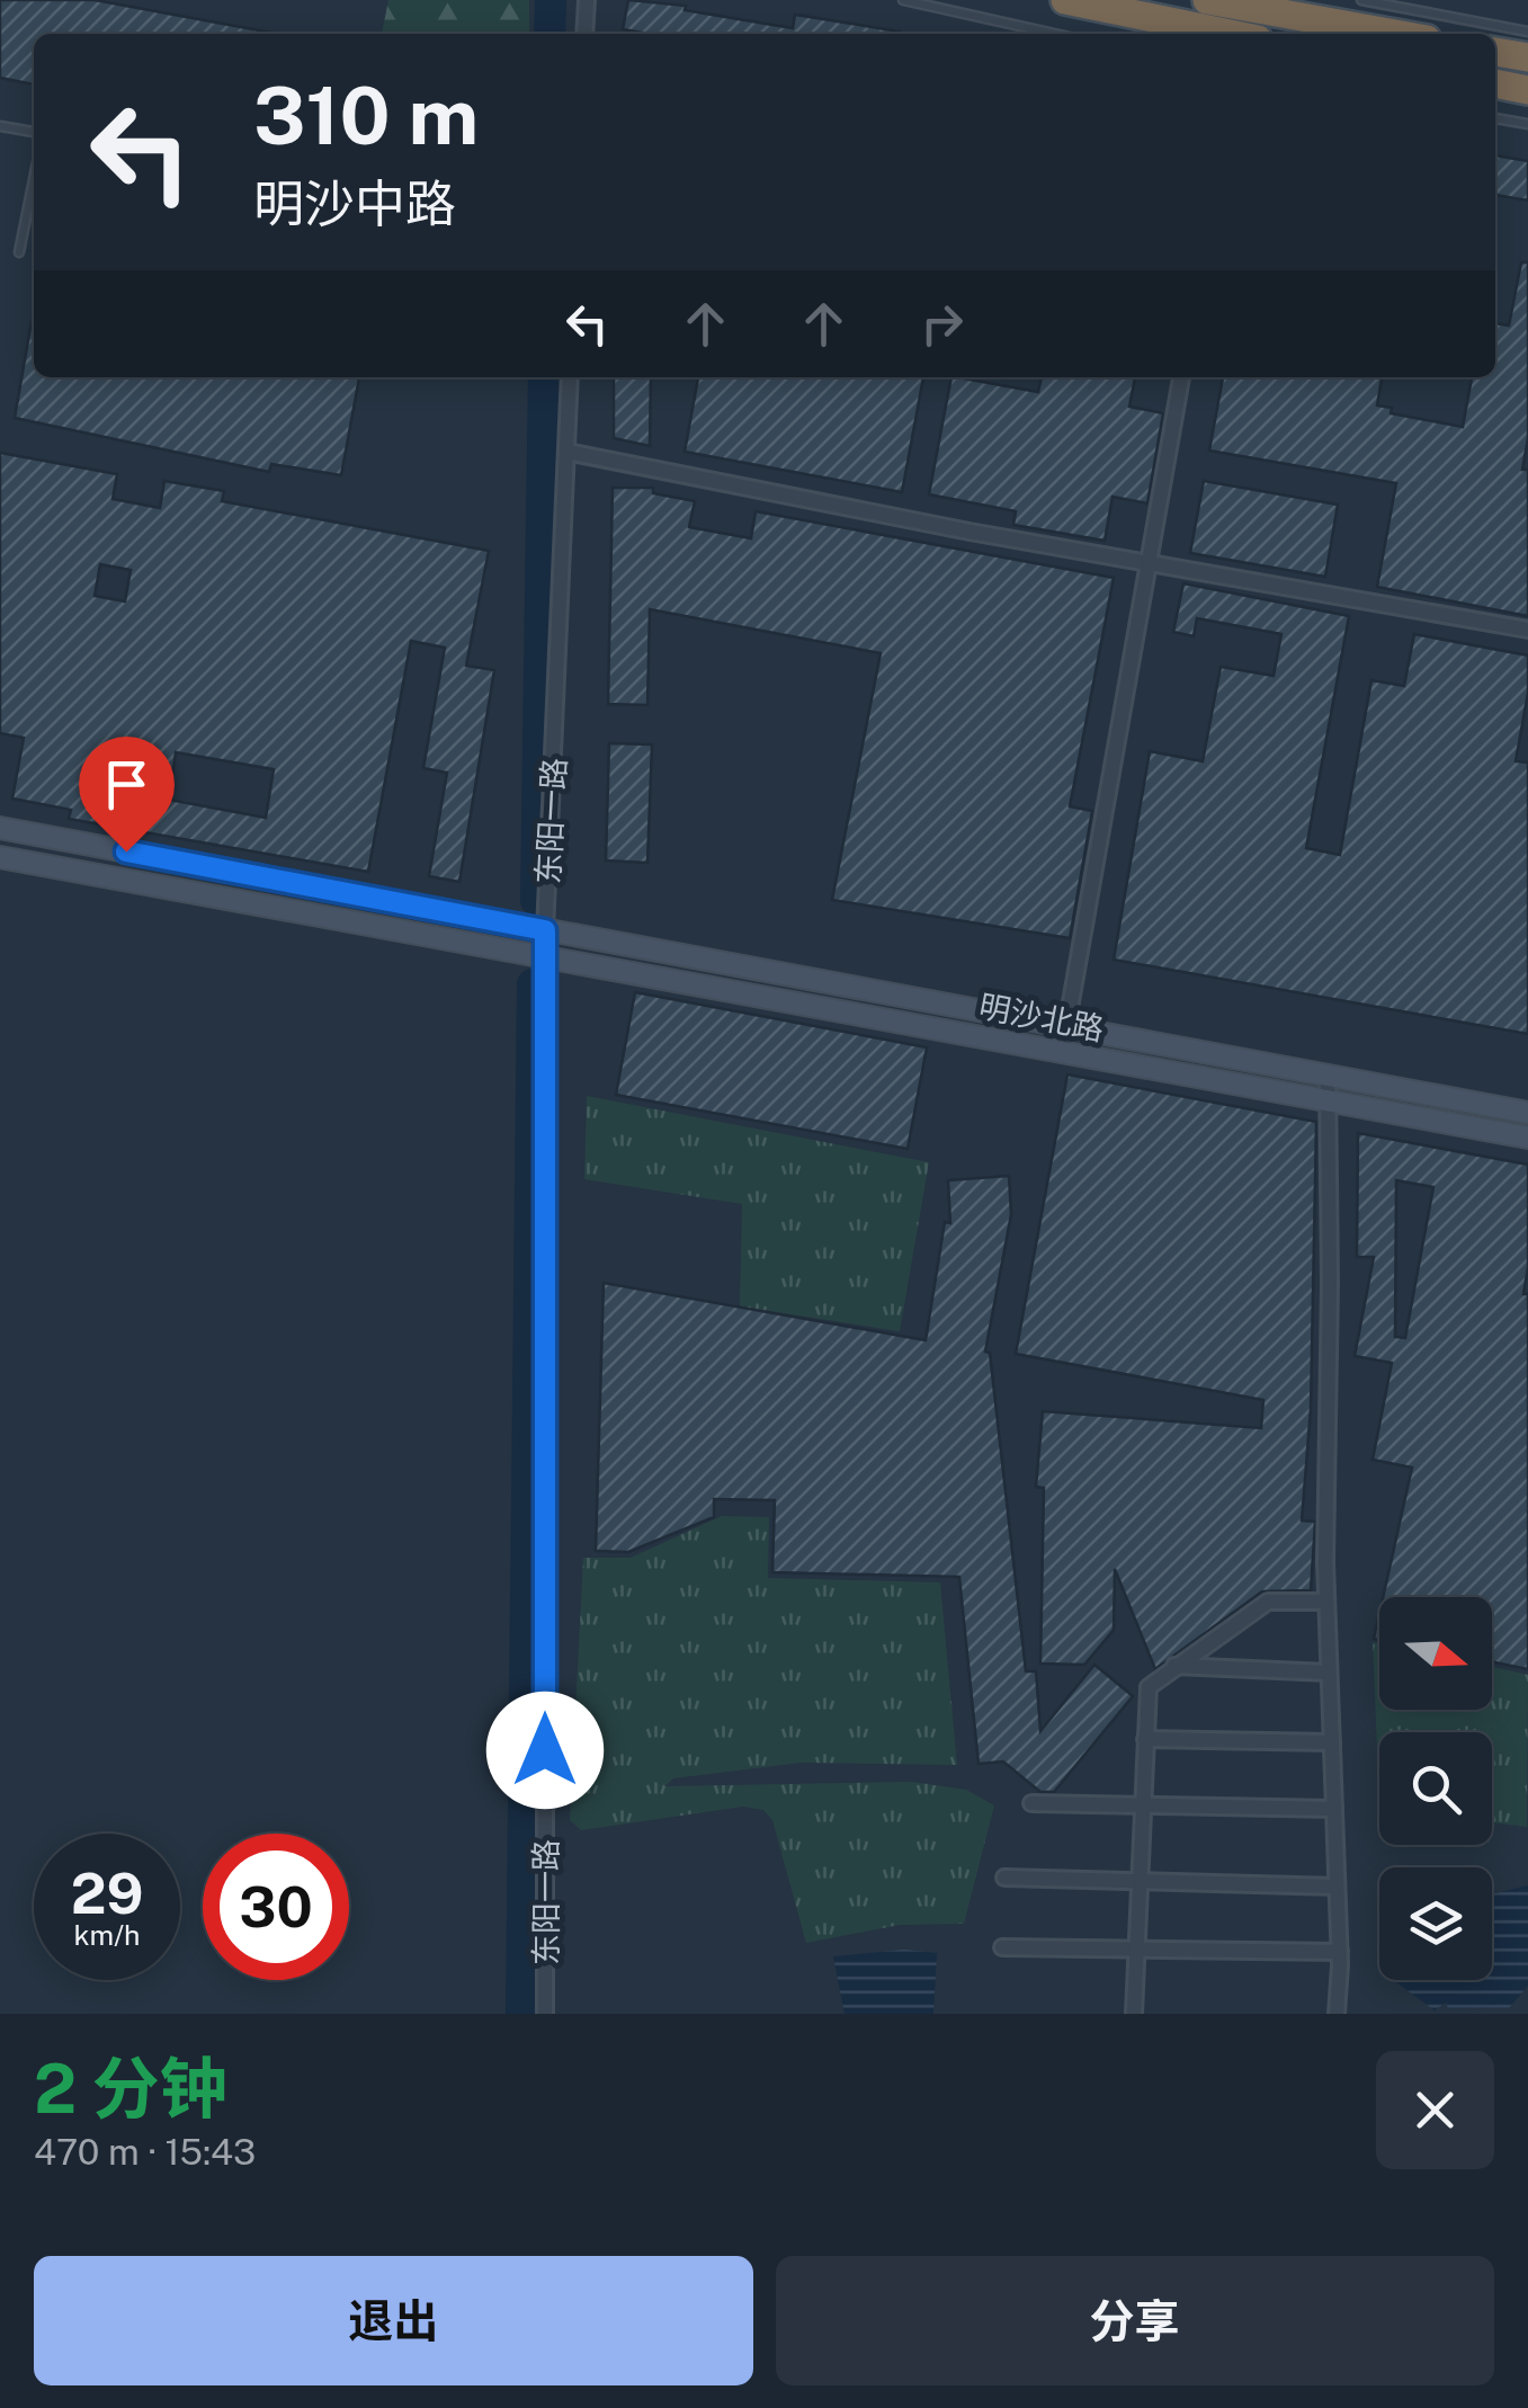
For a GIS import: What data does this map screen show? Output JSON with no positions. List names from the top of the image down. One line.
{"streets":{"street":["东阳一路","明沙北路"]},"crossings":[["东阳一路","明沙北路"]],"north":"right","page":{"turn":["310 m","明沙中路"],"speed":"29 km/h","limit":"30","heading":["2 分钟","470 m · 15:43"],"buttons":["退出","分享"]}}
